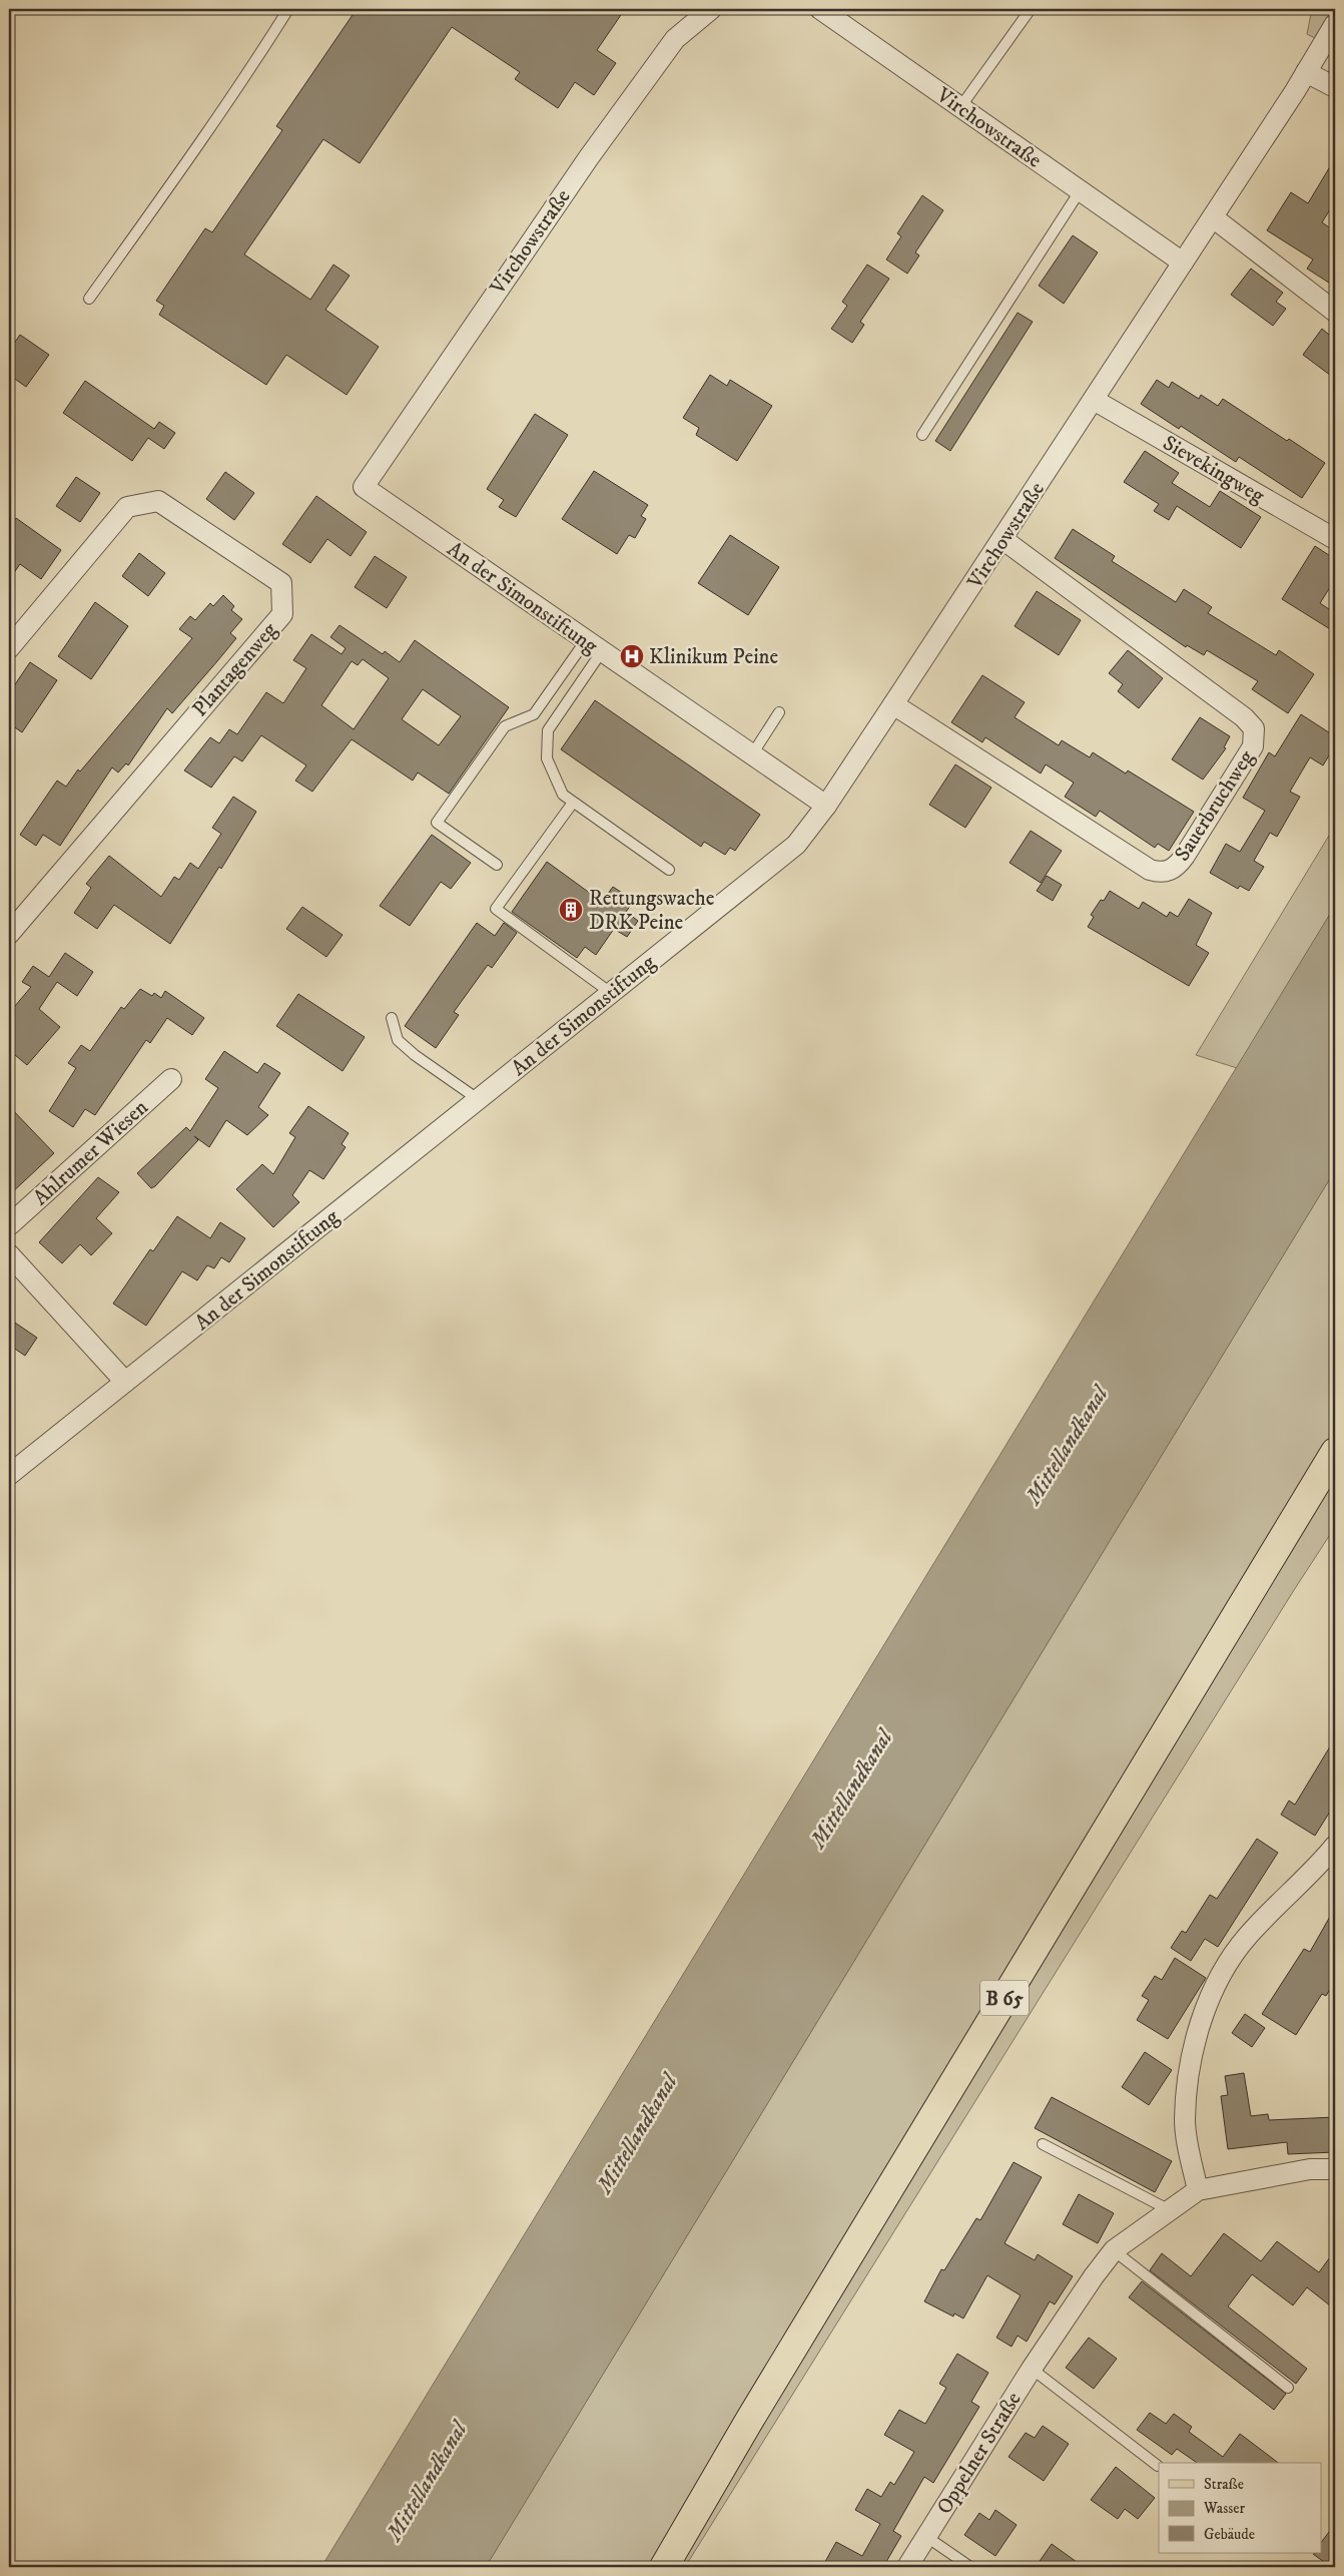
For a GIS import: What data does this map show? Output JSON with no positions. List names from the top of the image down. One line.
{"streets":{"main road":["B 65"],"street":["Virchowstraße","Sievekingweg","An der Simonstiftung","Plantagenweg","Sauerbruchweg","Ahlrumer Wiesen","Oppelner Straße"]},"crossings":[["Virchowstraße","Sievekingweg"],["Virchowstraße","An der Simonstiftung"],["Virchowstraße","Sauerbruchweg"]],"water":["Mittellandkanal"],"places":{"hospital":["Klinikum Peine"],"building":["Rettungswache DRK Peine"]},"legend":["Straße","Wasser","Gebäude"]}
